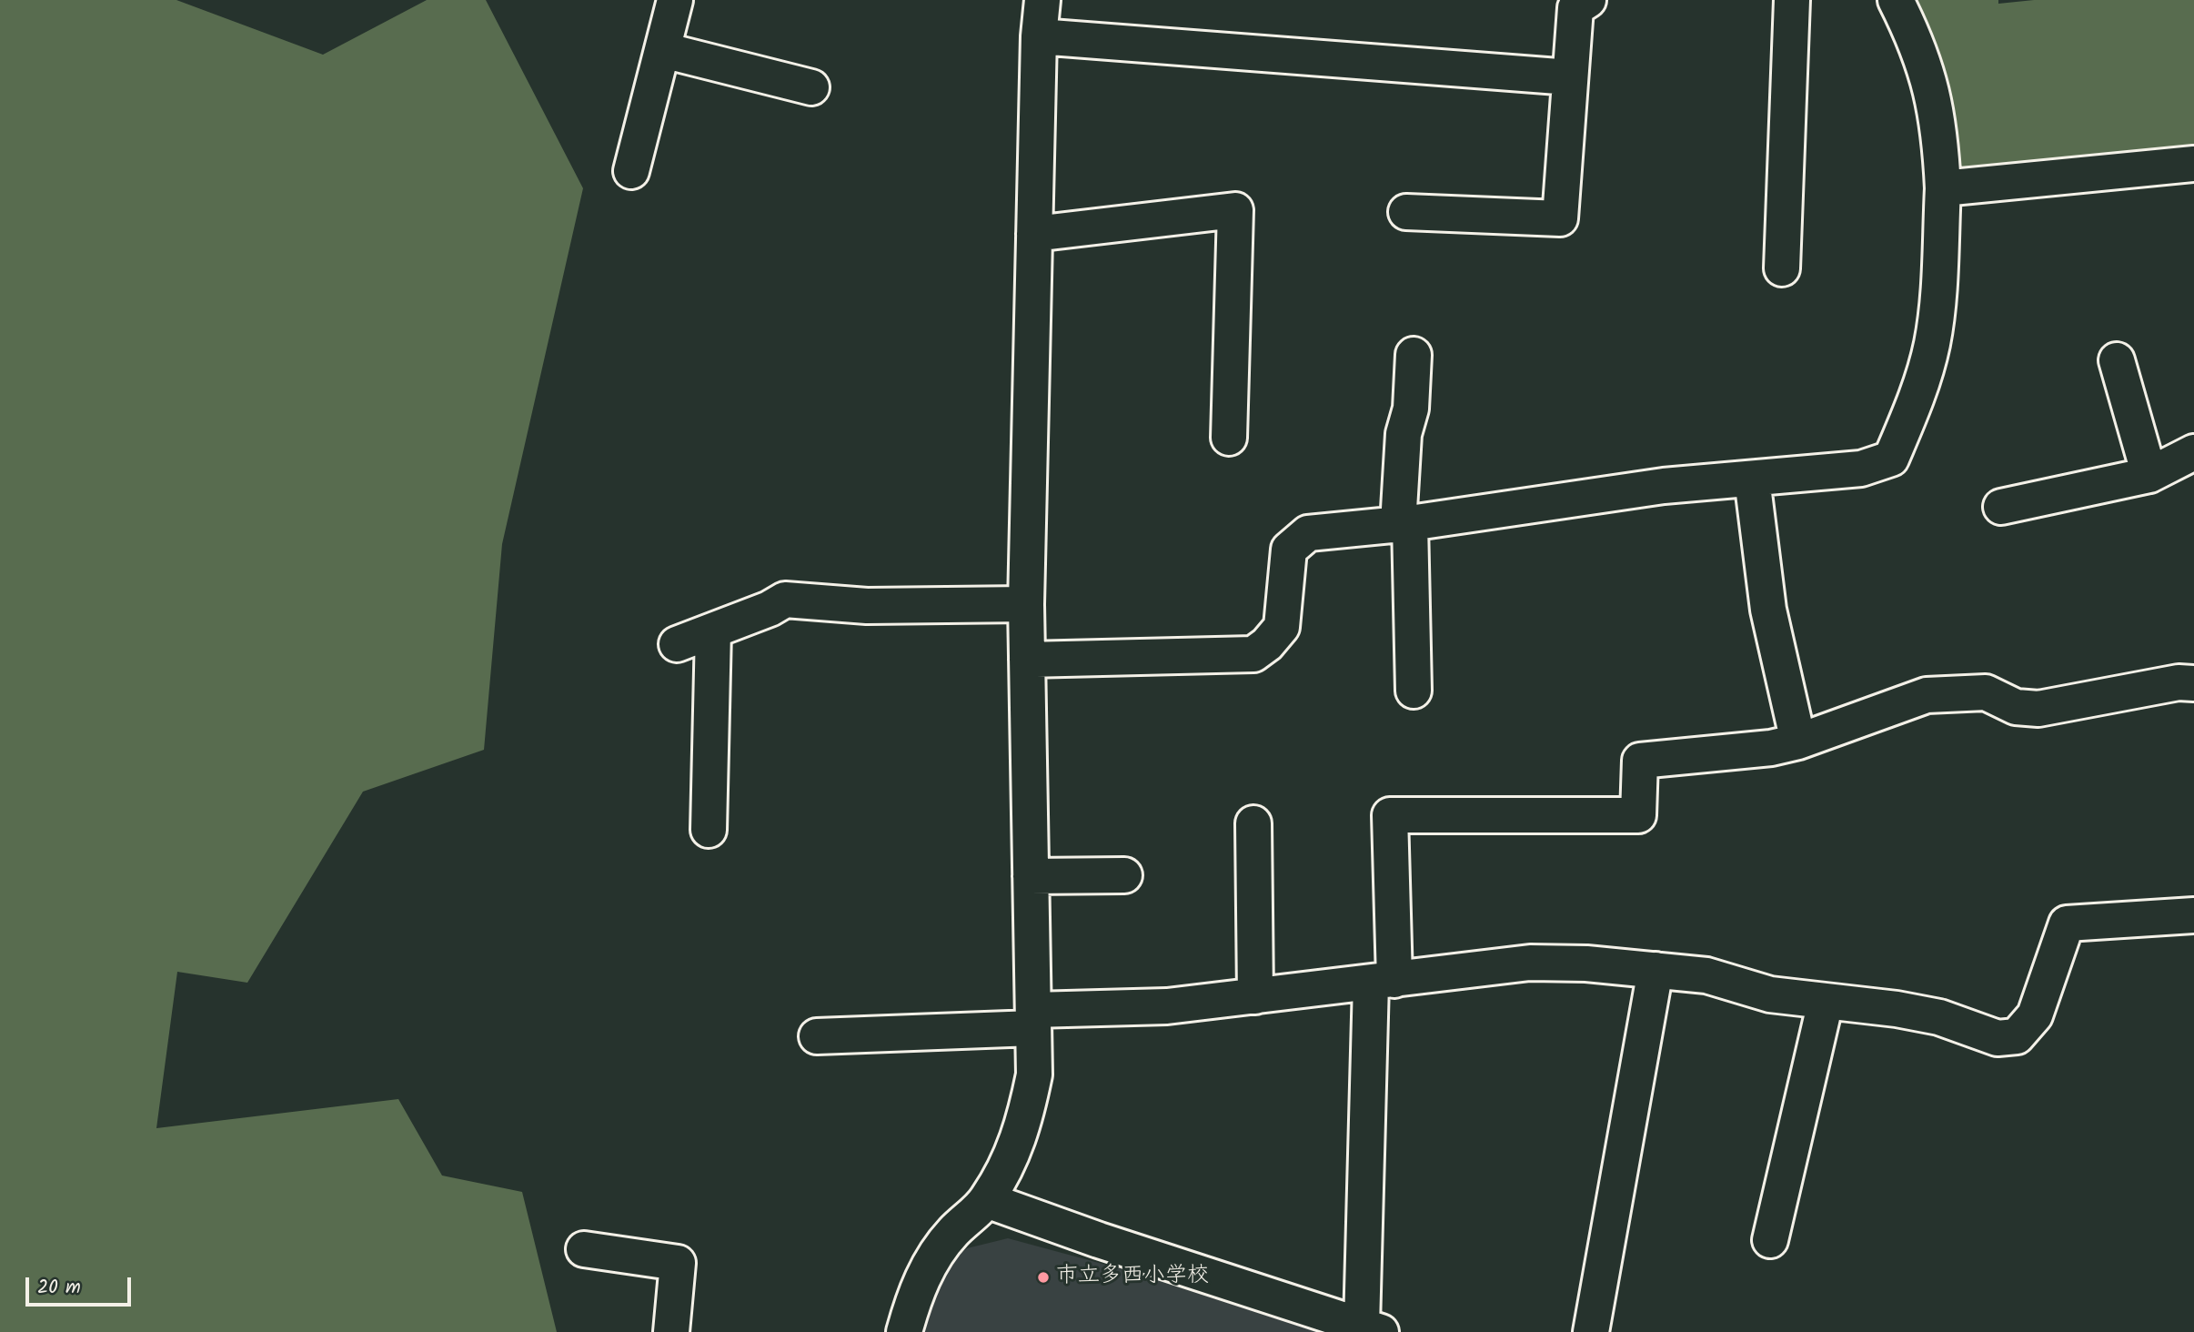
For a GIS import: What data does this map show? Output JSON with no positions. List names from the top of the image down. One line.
{"places":["市立多西小学校"],"scale_bar":"20 m"}
